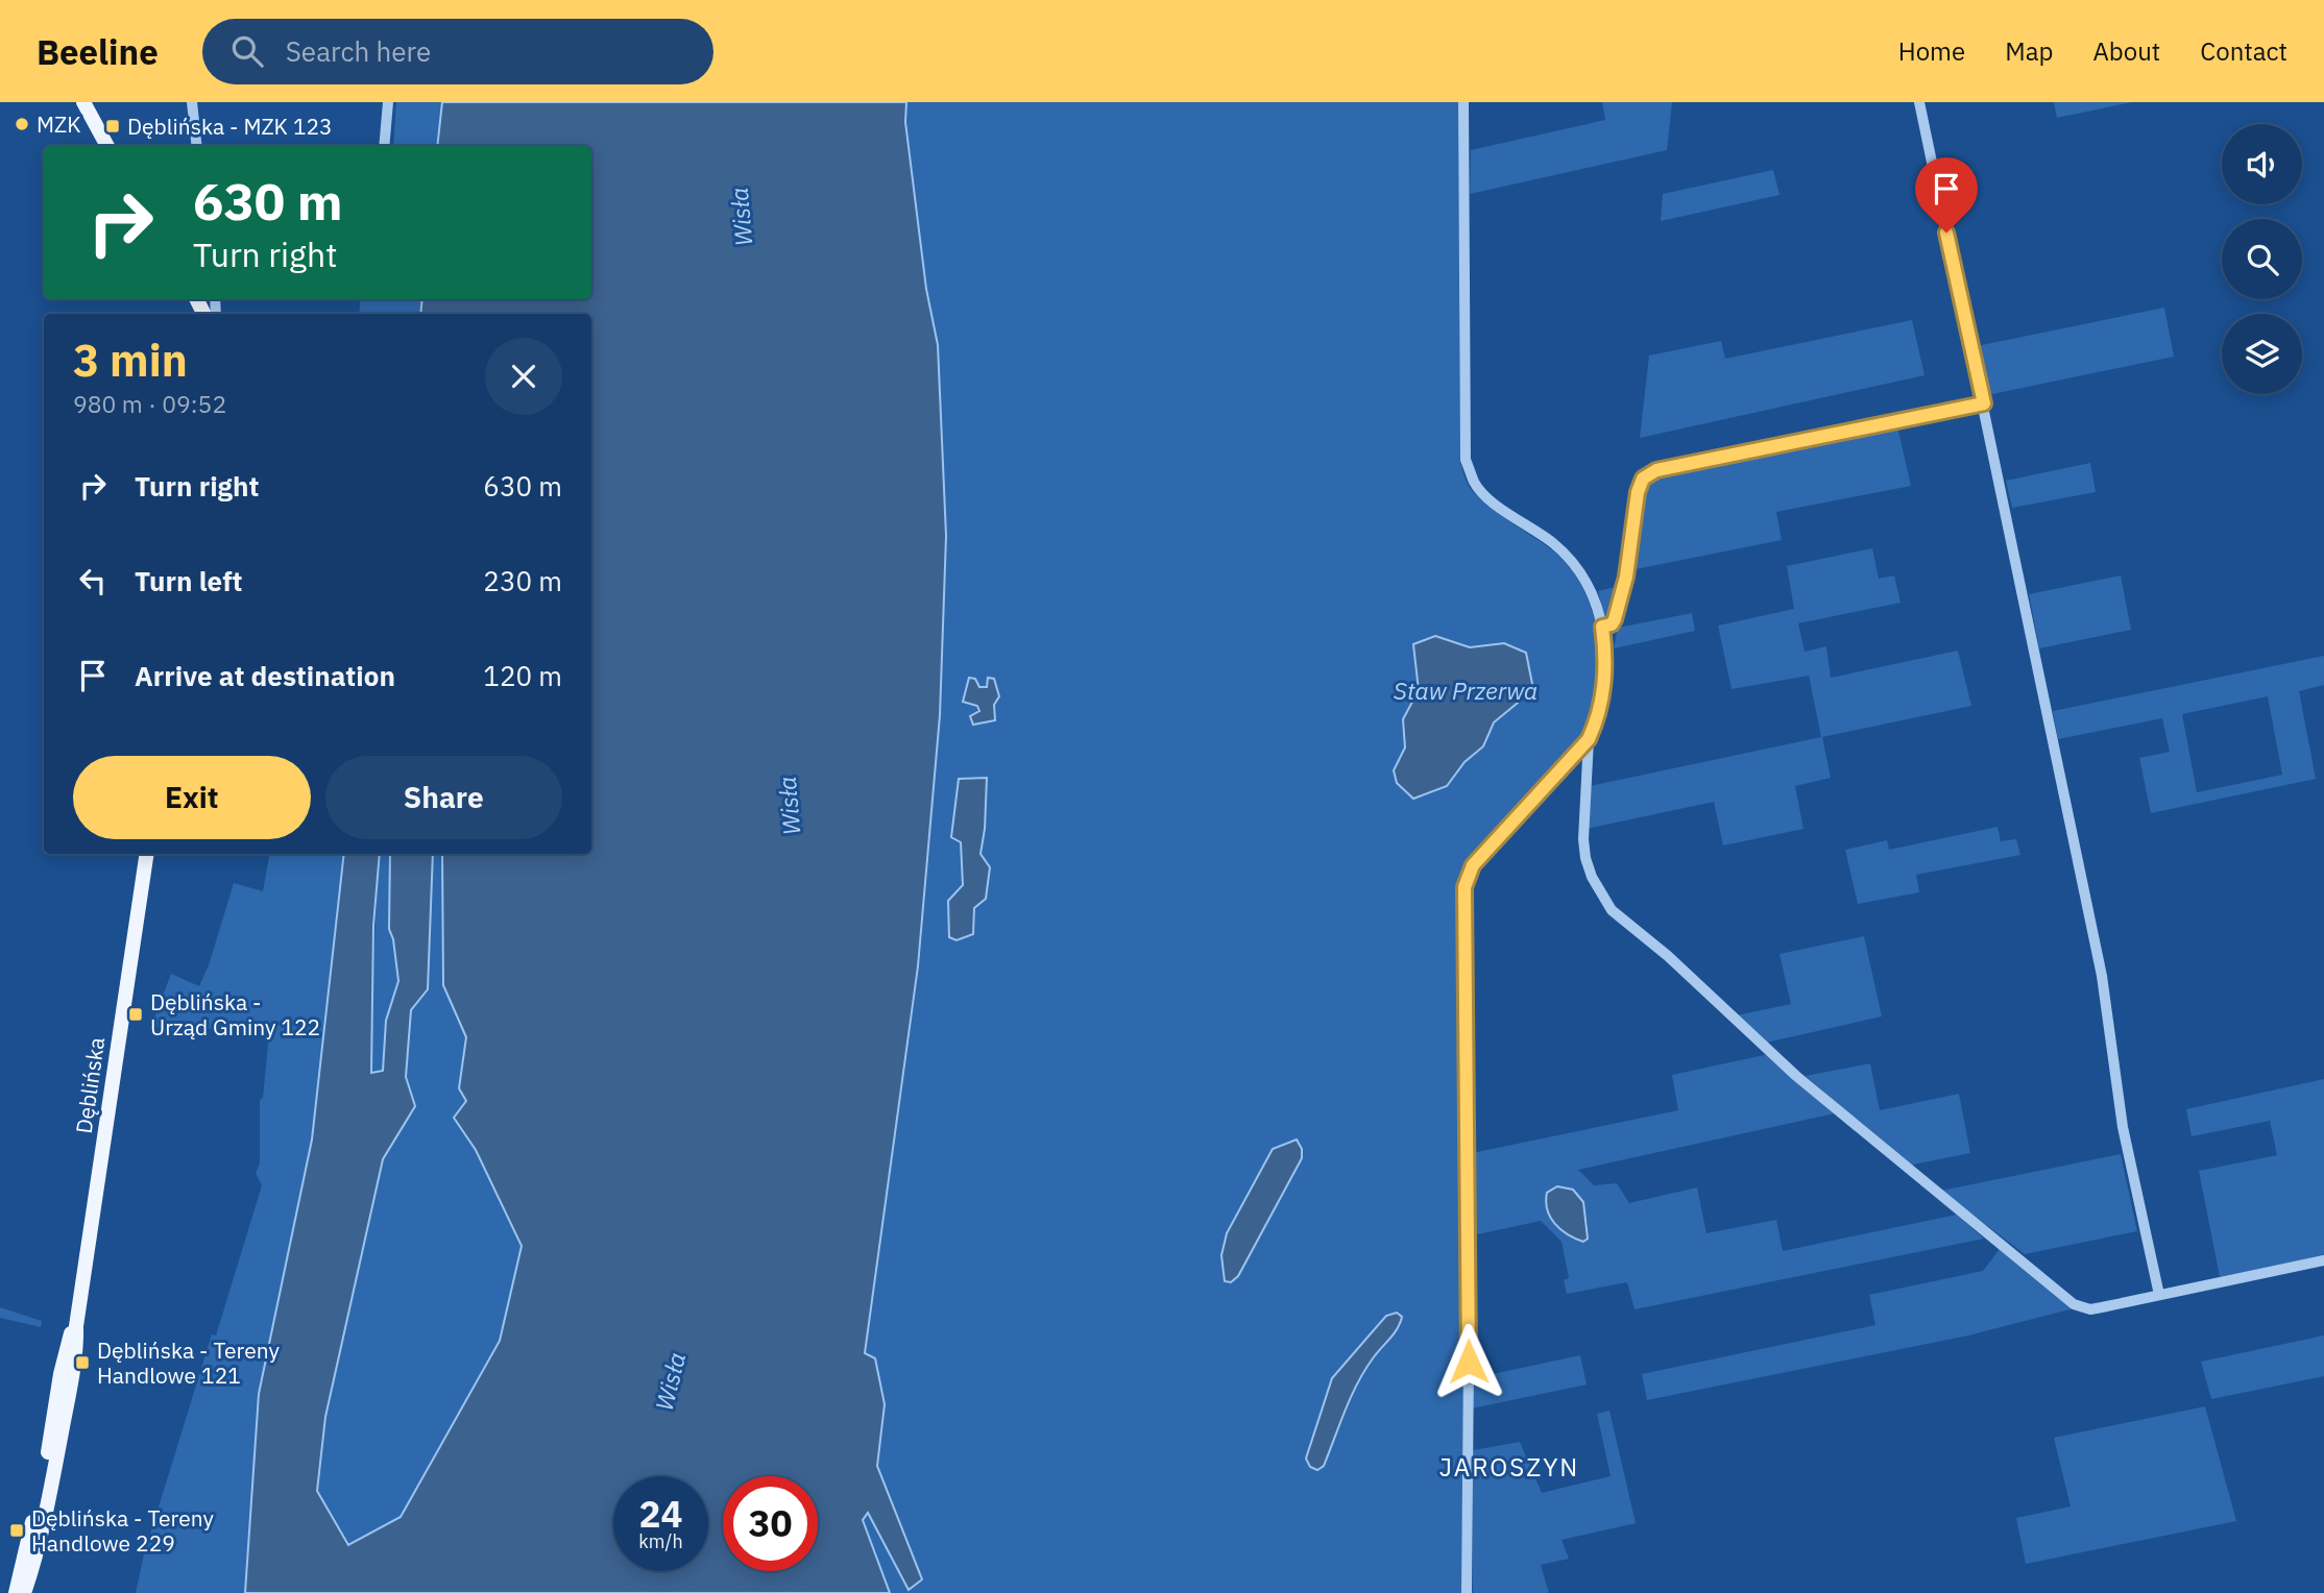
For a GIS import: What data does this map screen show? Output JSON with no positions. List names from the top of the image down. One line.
{"streets":{"main road":["Dęblińska"]},"districts":["JAROSZYN"],"water":["Wisła","Staw Przerwa"],"places":{"other":["MZK"],"transit":["Dęblińska - MZK 123","Dęblińska - Urząd Gminy 122","Dęblińska - Tereny Handlowe 121","Dęblińska - Tereny Handlowe 229"]},"page":{"header":"Beeline","search":"Search here","nav":["Home","Map","About","Contact"],"turn":["630 m","Turn right"],"heading":["3 min","980 m · 09:52"],"list":[{"name":"Turn right","value":"630 m"},{"name":"Turn left","value":"230 m"},{"name":"Arrive at destination","value":"120 m"}],"buttons":["Exit","Share"],"speed":"24 km/h","limit":"30"}}
